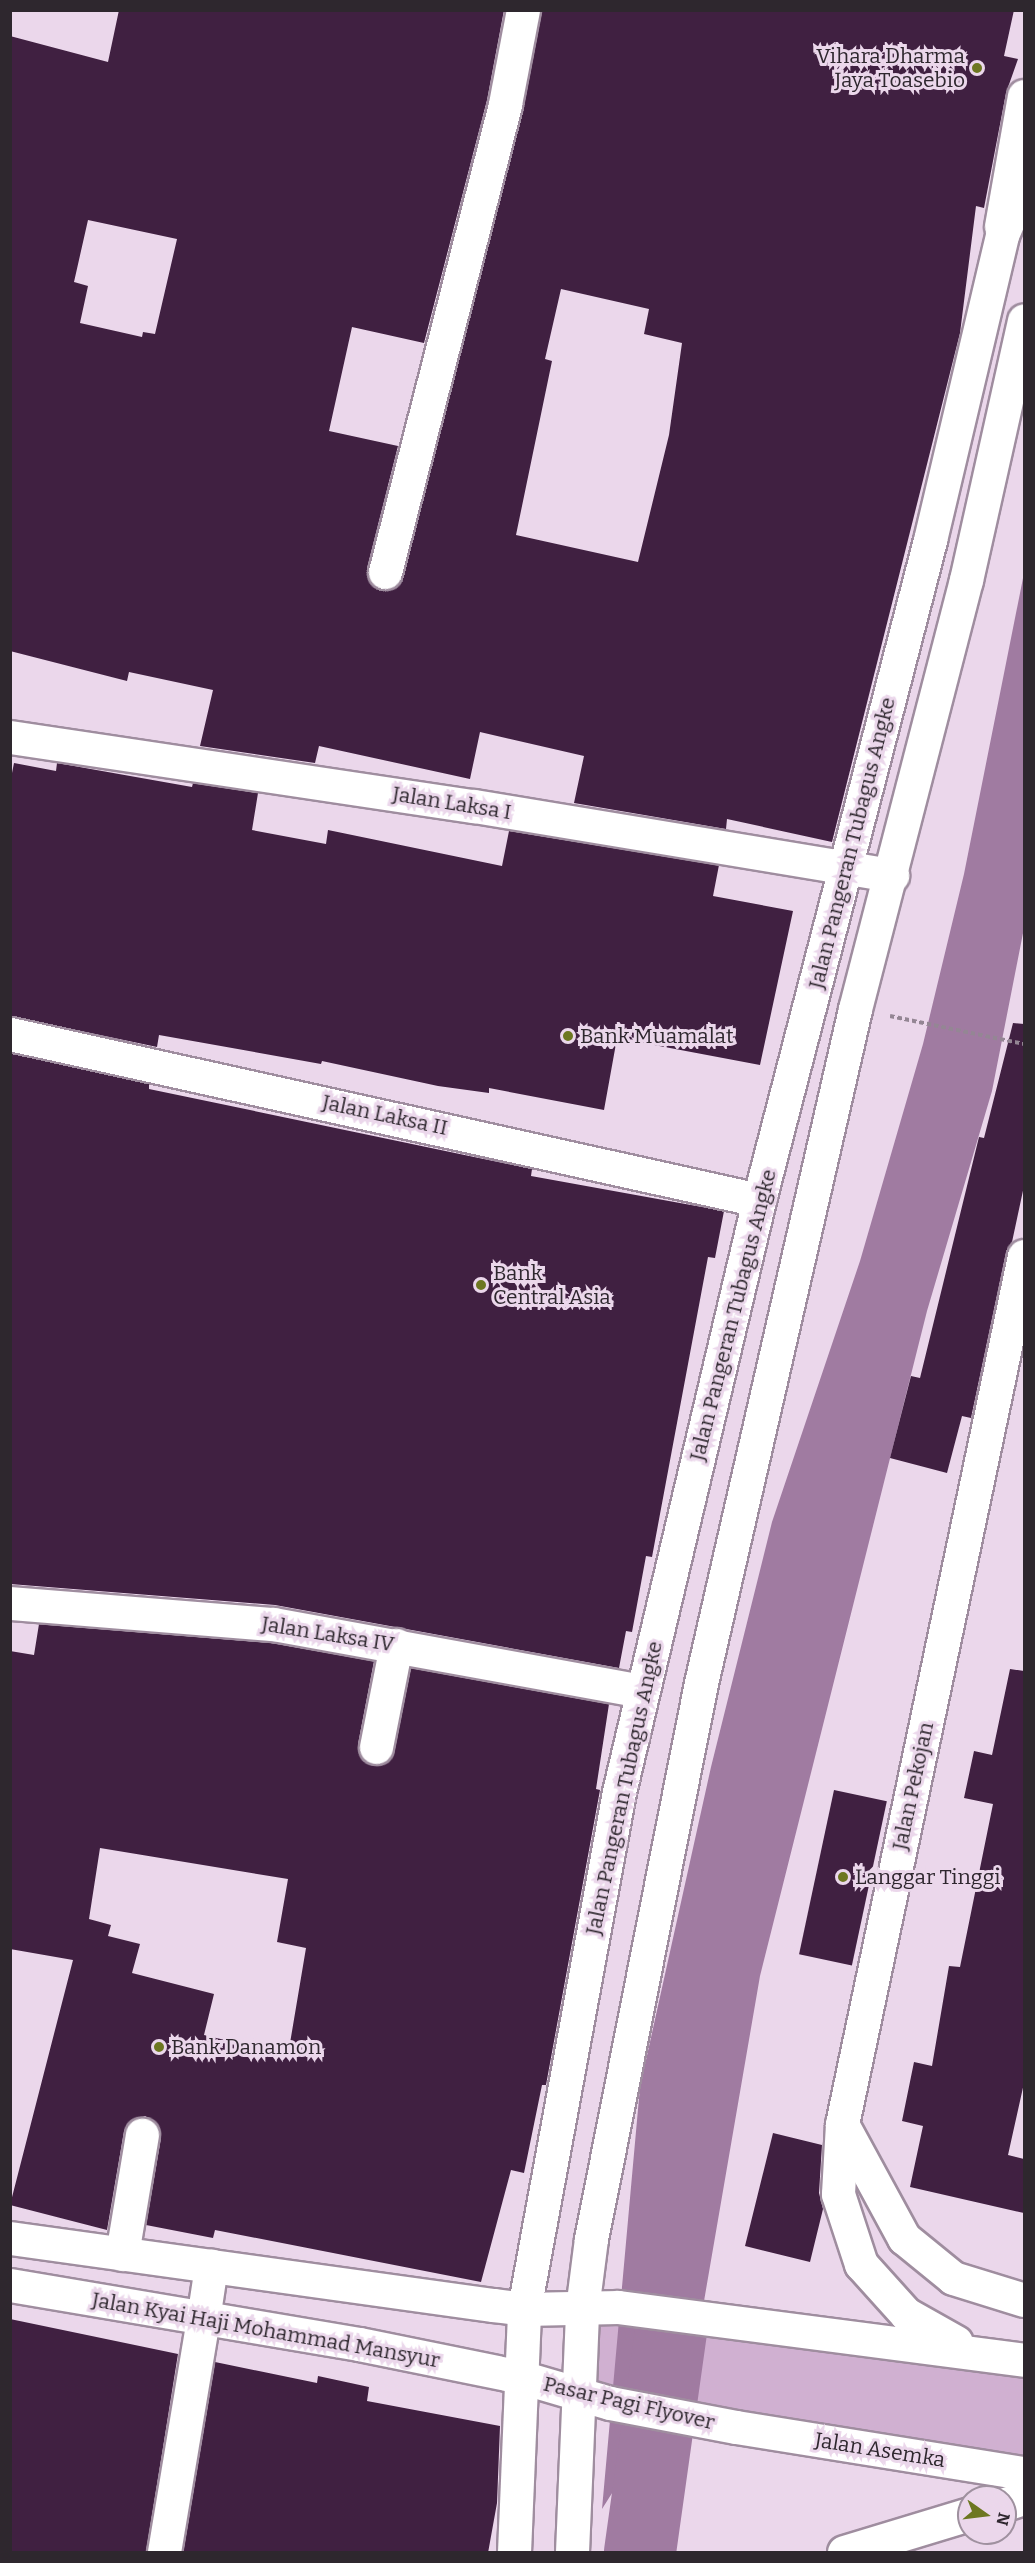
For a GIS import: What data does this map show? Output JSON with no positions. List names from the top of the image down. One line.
{"streets":{"main road":["Jalan Laksa I","Jalan Pangeran Tubagus Angke","Jalan Laksa II","Jalan Laksa IV","Jalan Pekojan","Jalan Kyai Haji Mohammad Mansyur","Pasar Pagi Flyover","Jalan Asemka"]},"crossings":[["Jalan Laksa I","Jalan Pangeran Tubagus Angke"],["Jalan Pangeran Tubagus Angke","Jalan Laksa II"],["Jalan Pangeran Tubagus Angke","Jalan Laksa IV"],["Jalan Pangeran Tubagus Angke","Jalan Kyai Haji Mohammad Mansyur"],["Jalan Pangeran Tubagus Angke","Pasar Pagi Flyover"],["Jalan Kyai Haji Mohammad Mansyur","Pasar Pagi Flyover"],["Pasar Pagi Flyover","Jalan Asemka"]],"places":["Vihara Dharma Jaya Toasebio","Bank Muamalat","Bank Central Asia","Langgar Tinggi","Bank Danamon"],"north":"right"}
